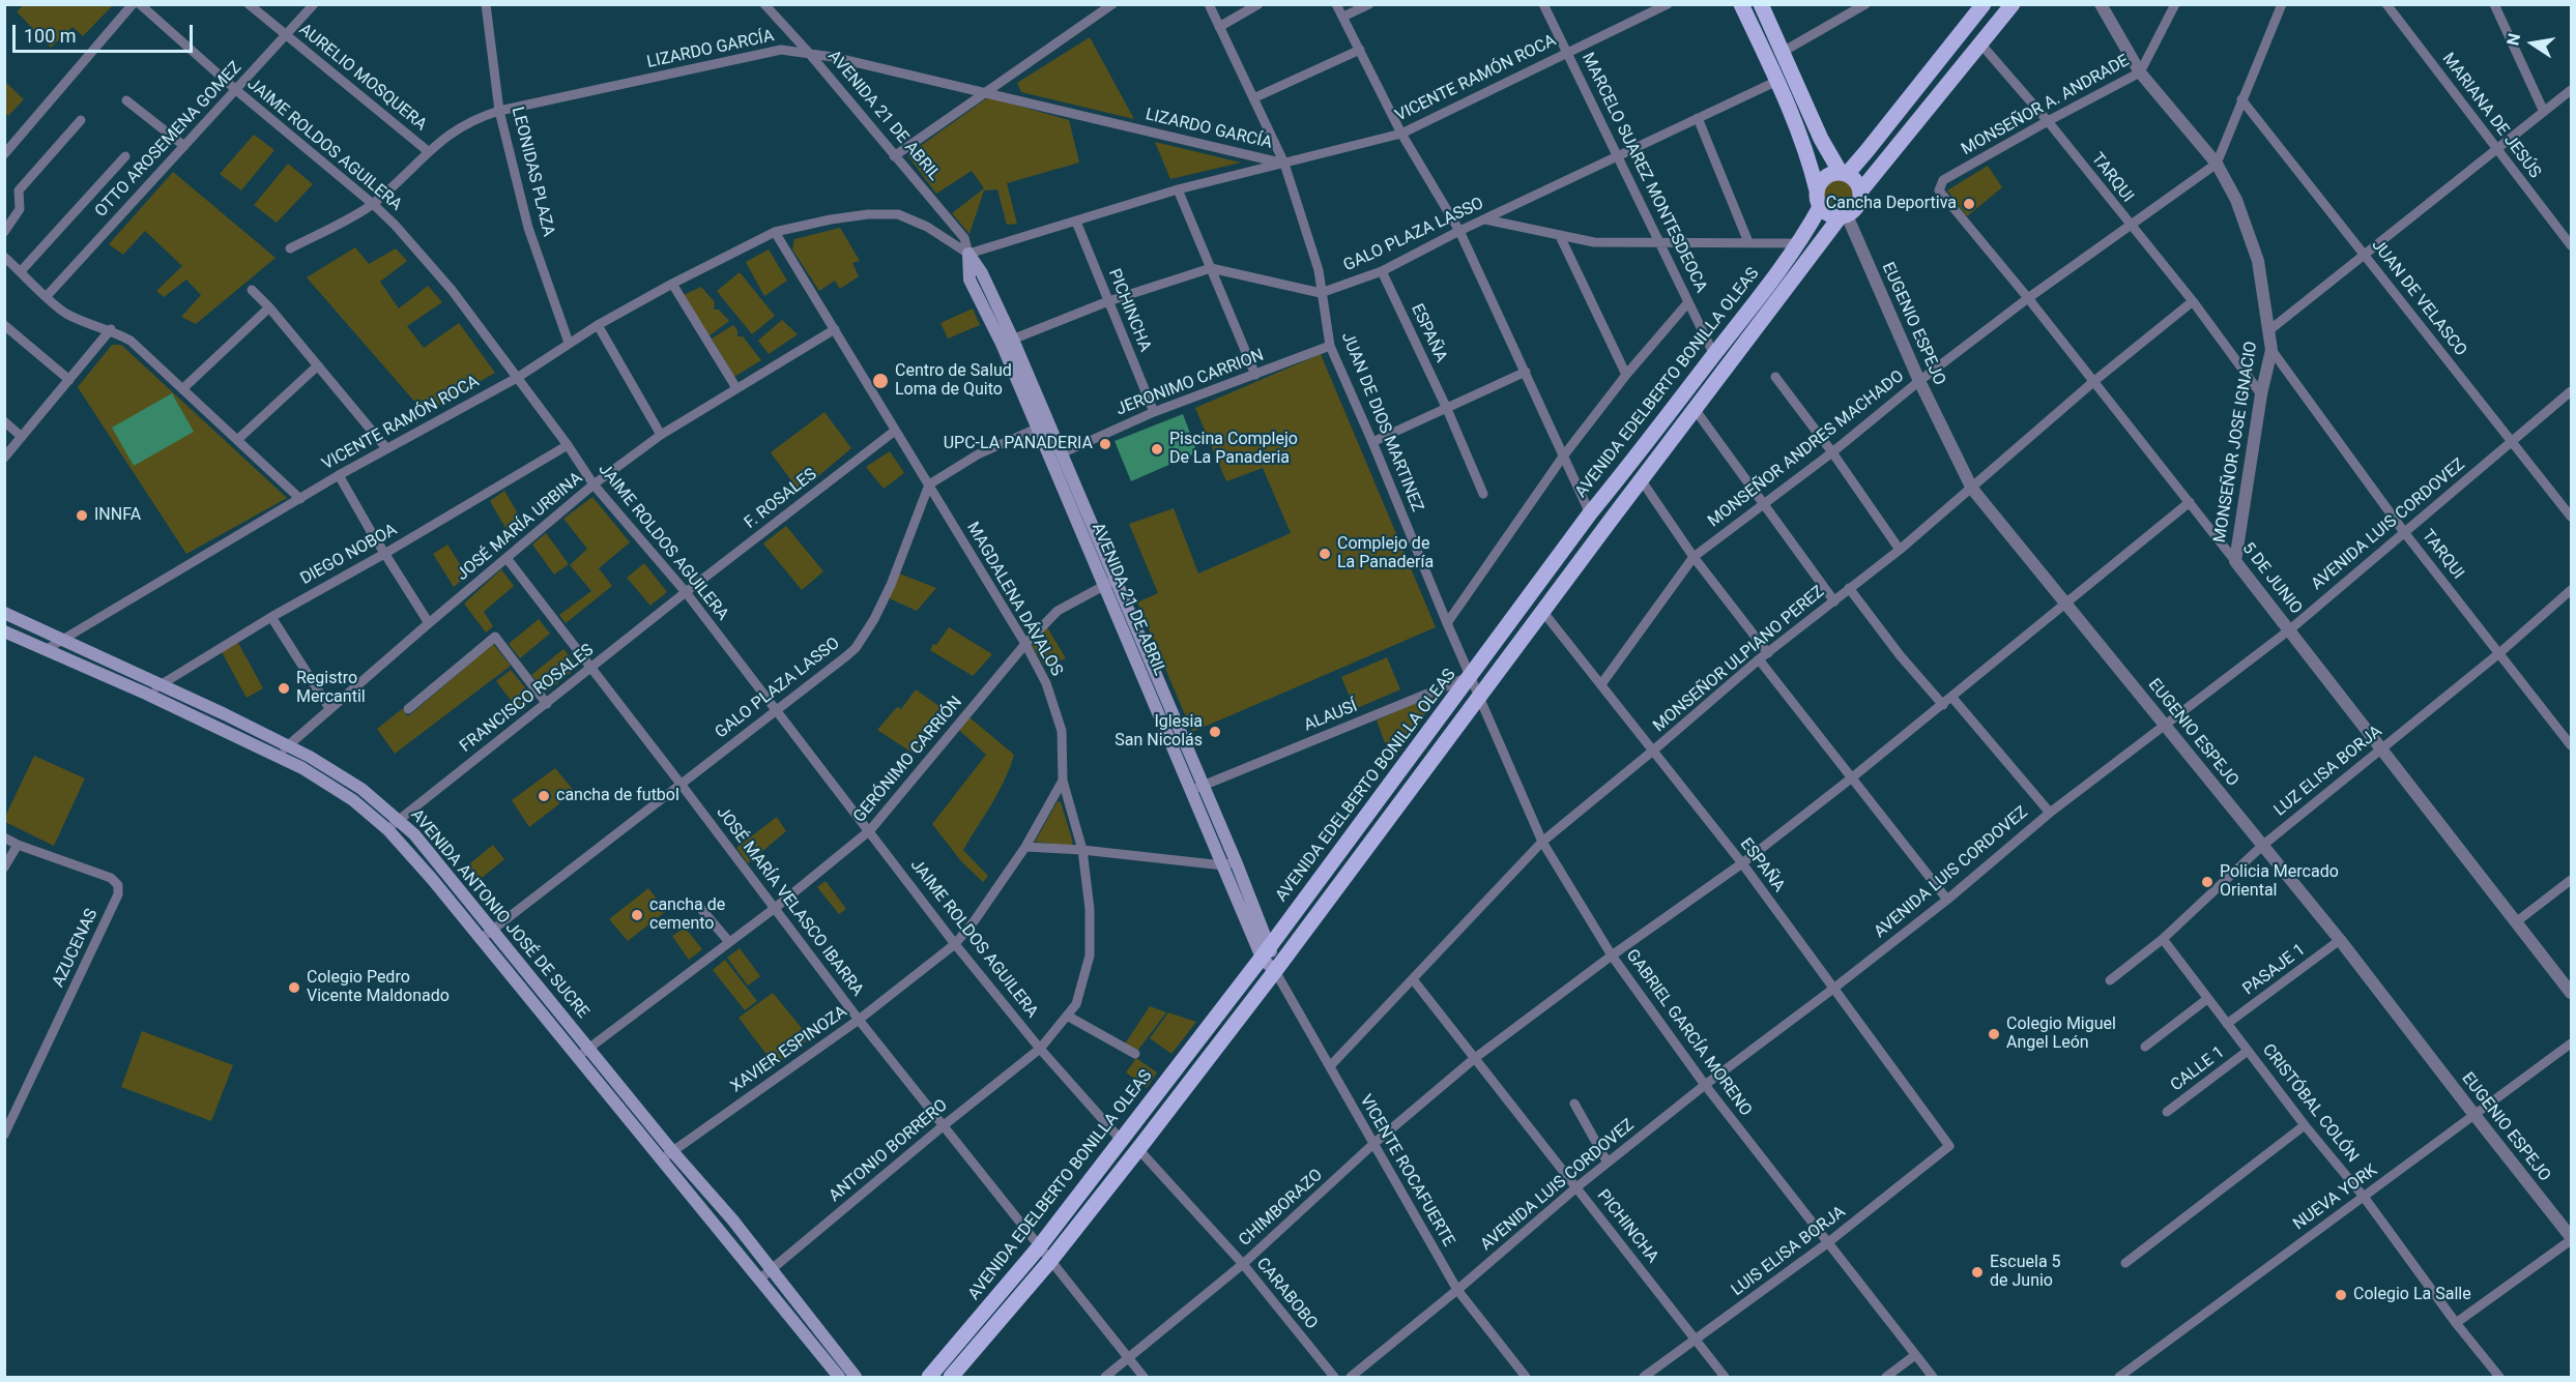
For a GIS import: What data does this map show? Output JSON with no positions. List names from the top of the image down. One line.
{"streets":{"main road":["AVENIDA 21 DE ABRIL","AVENIDA EDELBERTO BONILLA OLEAS","AVENIDA ANTONIO JOSÉ DE SUCRE"],"street":["LIZARDO GARCÍA","AURELIO MOSQUERA","VICENTE RAMÓN ROCA","MONSEÑOR A. ANDRADE","MARIANA DE JESÚS","OTTO AROSEMENA GOMEZ","JAIME ROLDOS AGUILERA","LEONIDAS PLAZA","MARCELO SUAREZ MONTESDEOCA","TARQUI","GALO PLAZA LASSO","JUAN DE VELASCO","PICHINCHA","EUGENIO ESPEJO","ESPAÑA","JERONIMO CARRION","JUAN DE DIOS MARTINEZ","MONSEÑOR JOSE IGNACIO","MONSEÑOR ANDRES MACHADO","F. ROSALES","AVENIDA LUIS CORDOVEZ","JOSÉ MARÍA URBINA","DIEGO NOBOA","5 DE JUNIO","MAGDALENA DÁVALOS","MONSEÑOR ULPIANO PEREZ","FRANCISCO ROSALES","ALAUSÍ","GERÓNIMO CARRIÓN","LUZ ELISA BORJA","JOSÉ MARÍA VELASCO IBARRA","AZUCENAS","PASAJE 1","GABRIEL GARCÍA MORENO","XAVIER ESPINOZA","CALLE 1","CRISTÓBAL COLÓN","ANTONIO BORRERO","VICENTE ROCAFUERTE","NUEVA YORK","CHIMBORAZO","LUIS ELISA BORJA","CARABOBO"]},"crossings":[["LIZARDO GARCÍA","AURELIO MOSQUERA"],["LIZARDO GARCÍA","VICENTE RAMÓN ROCA"],["LIZARDO GARCÍA","AVENIDA 21 DE ABRIL"],["LIZARDO GARCÍA","JAIME ROLDOS AGUILERA"],["LIZARDO GARCÍA","LEONIDAS PLAZA"],["LIZARDO GARCÍA","JUAN DE DIOS MARTINEZ"],["AURELIO MOSQUERA","OTTO AROSEMENA GOMEZ"],["VICENTE RAMÓN ROCA","AVENIDA 21 DE ABRIL"],["VICENTE RAMÓN ROCA","JAIME ROLDOS AGUILERA"],["VICENTE RAMÓN ROCA","LEONIDAS PLAZA"],["VICENTE RAMÓN ROCA","MARCELO SUAREZ MONTESDEOCA"],["VICENTE RAMÓN ROCA","PICHINCHA"],["VICENTE RAMÓN ROCA","JUAN DE DIOS MARTINEZ"],["VICENTE RAMÓN ROCA","MAGDALENA DÁVALOS"],["VICENTE RAMÓN ROCA","AVENIDA ANTONIO JOSÉ DE SUCRE"],["MONSEÑOR A. ANDRADE","TARQUI"],["MONSEÑOR A. ANDRADE","MONSEÑOR JOSE IGNACIO"],["MONSEÑOR A. ANDRADE","5 DE JUNIO"],["AVENIDA 21 DE ABRIL","JERONIMO CARRION"],["AVENIDA 21 DE ABRIL","AVENIDA EDELBERTO BONILLA OLEAS"],["AVENIDA 21 DE ABRIL","ALAUSÍ"],["AVENIDA 21 DE ABRIL","GERÓNIMO CARRIÓN"],["OTTO AROSEMENA GOMEZ","JAIME ROLDOS AGUILERA"],["JAIME ROLDOS AGUILERA","GALO PLAZA LASSO"],["JAIME ROLDOS AGUILERA","AVENIDA EDELBERTO BONILLA OLEAS"],["JAIME ROLDOS AGUILERA","F. ROSALES"],["JAIME ROLDOS AGUILERA","JOSÉ MARÍA URBINA"],["JAIME ROLDOS AGUILERA","DIEGO NOBOA"],["JAIME ROLDOS AGUILERA","MAGDALENA DÁVALOS"],["JAIME ROLDOS AGUILERA","FRANCISCO ROSALES"],["JAIME ROLDOS AGUILERA","GERÓNIMO CARRIÓN"],["JAIME ROLDOS AGUILERA","XAVIER ESPINOZA"],["JAIME ROLDOS AGUILERA","ANTONIO BORRERO"],["MARCELO SUAREZ MONTESDEOCA","GALO PLAZA LASSO"],["MARCELO SUAREZ MONTESDEOCA","AVENIDA EDELBERTO BONILLA OLEAS"],["TARQUI","MONSEÑOR JOSE IGNACIO"],["TARQUI","MONSEÑOR ANDRES MACHADO"],["TARQUI","AVENIDA LUIS CORDOVEZ"],["TARQUI","MONSEÑOR ULPIANO PEREZ"],["TARQUI","LUZ ELISA BORJA"],["GALO PLAZA LASSO","ESPAÑA"],["GALO PLAZA LASSO","JUAN DE DIOS MARTINEZ"],["GALO PLAZA LASSO","MAGDALENA DÁVALOS"],["GALO PLAZA LASSO","JOSÉ MARÍA VELASCO IBARRA"],["GALO PLAZA LASSO","AVENIDA ANTONIO JOSÉ DE SUCRE"],["JUAN DE VELASCO","AVENIDA LUIS CORDOVEZ"],["PICHINCHA","JERONIMO CARRION"],["PICHINCHA","AVENIDA LUIS CORDOVEZ"],["PICHINCHA","MONSEÑOR ULPIANO PEREZ"],["PICHINCHA","CHIMBORAZO"],["PICHINCHA","LUIS ELISA BORJA"],["EUGENIO ESPEJO","AVENIDA EDELBERTO BONILLA OLEAS"],["EUGENIO ESPEJO","MONSEÑOR ANDRES MACHADO"],["EUGENIO ESPEJO","AVENIDA LUIS CORDOVEZ"],["EUGENIO ESPEJO","MONSEÑOR ULPIANO PEREZ"],["EUGENIO ESPEJO","LUZ ELISA BORJA"],["EUGENIO ESPEJO","PASAJE 1"],["EUGENIO ESPEJO","NUEVA YORK"],["EUGENIO ESPEJO","CHIMBORAZO"],["ESPAÑA","AVENIDA EDELBERTO BONILLA OLEAS"],["ESPAÑA","MONSEÑOR ANDRES MACHADO"],["ESPAÑA","AVENIDA LUIS CORDOVEZ"],["ESPAÑA","MONSEÑOR ULPIANO PEREZ"],["ESPAÑA","CHIMBORAZO"],["ESPAÑA","LUIS ELISA BORJA"],["JERONIMO CARRION","JUAN DE DIOS MARTINEZ"],["AVENIDA EDELBERTO BONILLA OLEAS","JUAN DE DIOS MARTINEZ"],["AVENIDA EDELBERTO BONILLA OLEAS","ALAUSÍ"],["AVENIDA EDELBERTO BONILLA OLEAS","JOSÉ MARÍA VELASCO IBARRA"],["AVENIDA EDELBERTO BONILLA OLEAS","GABRIEL GARCÍA MORENO"],["AVENIDA EDELBERTO BONILLA OLEAS","VICENTE ROCAFUERTE"],["AVENIDA EDELBERTO BONILLA OLEAS","CARABOBO"],["JUAN DE DIOS MARTINEZ","ALAUSÍ"],["JUAN DE DIOS MARTINEZ","GABRIEL GARCÍA MORENO"],["MONSEÑOR JOSE IGNACIO","MONSEÑOR ANDRES MACHADO"],["MONSEÑOR JOSE IGNACIO","5 DE JUNIO"],["MONSEÑOR ANDRES MACHADO","5 DE JUNIO"],["F. ROSALES","MAGDALENA DÁVALOS"],["F. ROSALES","FRANCISCO ROSALES"],["AVENIDA LUIS CORDOVEZ","5 DE JUNIO"],["AVENIDA LUIS CORDOVEZ","GABRIEL GARCÍA MORENO"],["AVENIDA LUIS CORDOVEZ","VICENTE ROCAFUERTE"],["JOSÉ MARÍA URBINA","MAGDALENA DÁVALOS"],["JOSÉ MARÍA URBINA","JOSÉ MARÍA VELASCO IBARRA"],["JOSÉ MARÍA URBINA","AVENIDA ANTONIO JOSÉ DE SUCRE"],["DIEGO NOBOA","AVENIDA ANTONIO JOSÉ DE SUCRE"],["5 DE JUNIO","MONSEÑOR ULPIANO PEREZ"],["5 DE JUNIO","LUZ ELISA BORJA"],["5 DE JUNIO","CHIMBORAZO"],["MAGDALENA DÁVALOS","GERÓNIMO CARRIÓN"],["MAGDALENA DÁVALOS","XAVIER ESPINOZA"],["MAGDALENA DÁVALOS","ANTONIO BORRERO"],["MONSEÑOR ULPIANO PEREZ","GABRIEL GARCÍA MORENO"],["MONSEÑOR ULPIANO PEREZ","VICENTE ROCAFUERTE"],["FRANCISCO ROSALES","JOSÉ MARÍA VELASCO IBARRA"],["FRANCISCO ROSALES","AVENIDA ANTONIO JOSÉ DE SUCRE"],["ALAUSÍ","GABRIEL GARCÍA MORENO"],["GERÓNIMO CARRIÓN","JOSÉ MARÍA VELASCO IBARRA"],["GERÓNIMO CARRIÓN","AVENIDA ANTONIO JOSÉ DE SUCRE"],["LUZ ELISA BORJA","CRISTÓBAL COLÓN"],["JOSÉ MARÍA VELASCO IBARRA","XAVIER ESPINOZA"],["JOSÉ MARÍA VELASCO IBARRA","ANTONIO BORRERO"],["JOSÉ MARÍA VELASCO IBARRA","CHIMBORAZO"],["AVENIDA ANTONIO JOSÉ DE SUCRE","XAVIER ESPINOZA"],["AVENIDA ANTONIO JOSÉ DE SUCRE","ANTONIO BORRERO"],["PASAJE 1","CRISTÓBAL COLÓN"],["GABRIEL GARCÍA MORENO","CHIMBORAZO"],["GABRIEL GARCÍA MORENO","LUIS ELISA BORJA"],["CALLE 1","CRISTÓBAL COLÓN"],["CRISTÓBAL COLÓN","NUEVA YORK"],["VICENTE ROCAFUERTE","CHIMBORAZO"],["CHIMBORAZO","CARABOBO"]],"places":["Cancha Deportiva","Centro de Salud Loma de Quito","UPC-LA PANADERIA","Piscina Complejo De La Panaderia","INNFA","Complejo de La Panadería","Registro Mercantil","Iglesia San Nicolás","cancha de futbol","Policia Mercado Oriental","cancha de cemento","Colegio Pedro Vicente Maldonado","Colegio Miguel Angel León","Escuela 5 de Junio","Colegio La Salle"],"scale_bar":"100 m","north":"left"}
